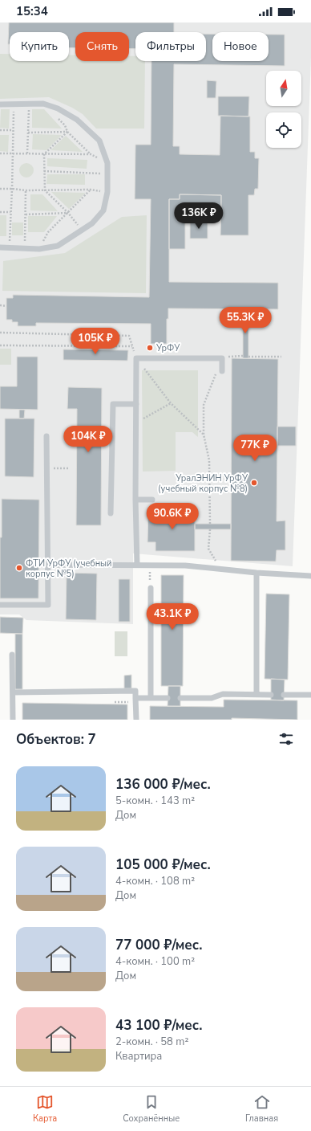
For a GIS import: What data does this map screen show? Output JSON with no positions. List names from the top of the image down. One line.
{"places":["УрФУ","УралЭНИН УрФУ (учебный корпус №8)","ФТИ УрФУ (учебный корпус №5)"],"north":"top","page":{"status":"15:34","chip":["Купить","Снять","Фильтры","Новое"],"price":["136K ₽","55.3K ₽","105K ₽","104K ₽","77K ₽","90.6K ₽","43.1K ₽"],"heading":"Объектов: 7","list":[{"name":"136 000 ₽/мес.","note":"5-комн. · 143 m² · Дом"},{"name":"105 000 ₽/мес.","note":"4-комн. · 108 m² · Дом"},{"name":"77 000 ₽/мес.","note":"4-комн. · 100 m² · Дом"},{"name":"43 100 ₽/мес.","note":"2-комн. · 58 m² · Квартира"}],"tabs":["Карта","Сохранённые","Главная"]}}
